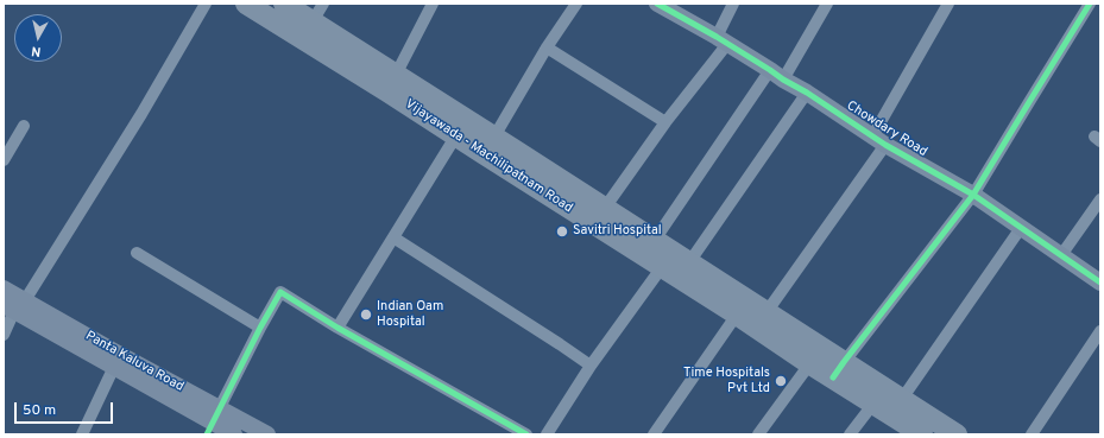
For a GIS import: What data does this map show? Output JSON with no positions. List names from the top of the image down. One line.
{"streets":{"highway":["Vijayawada - Machilipatnam Road"],"street":["Chowdary Road","Panta Kaluva Road"]},"places":["Savitri Hospital","Indian Oam Hospital","Time Hospitals Pvt Ltd"],"scale_bar":"50 m","north":"bottom"}
